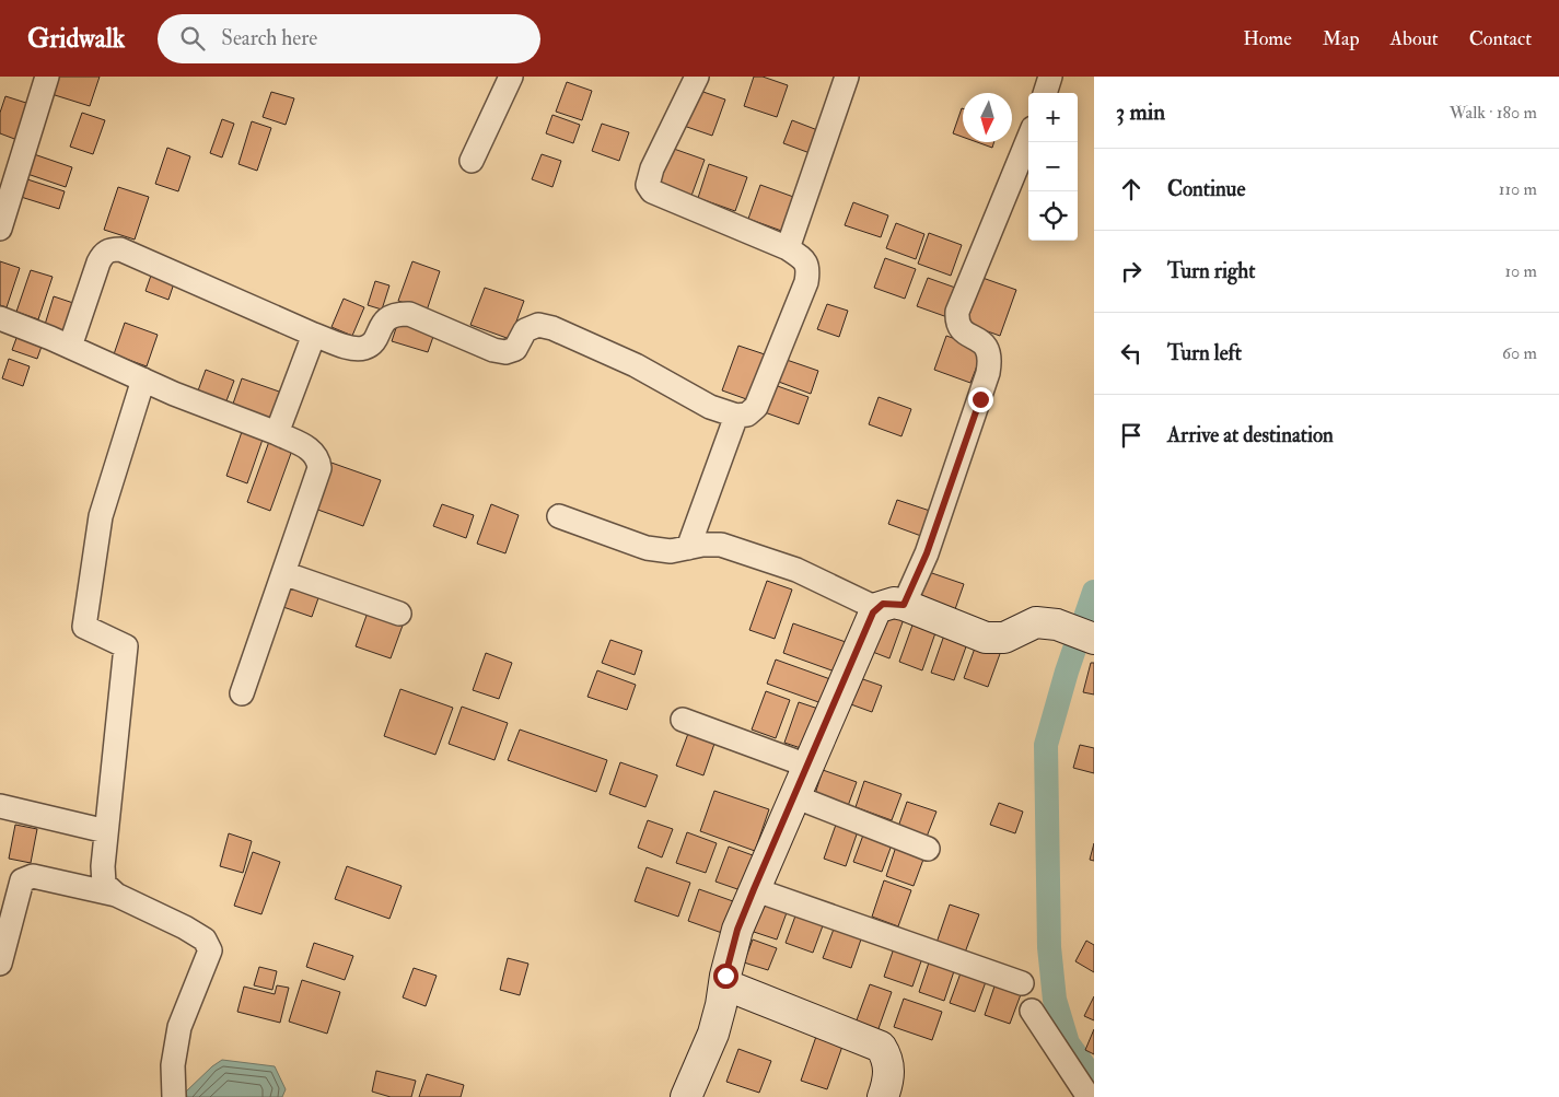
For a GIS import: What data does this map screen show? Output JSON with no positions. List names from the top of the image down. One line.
{"north":"bottom","page":{"header":"Gridwalk","search":"Search here","nav":["Home","Map","About","Contact"],"heading":["3 min","Walk · 180 m"],"map_buttons":["+","−"],"list":[["Continue","110 m"],["Turn right","10 m"],["Turn left","60 m"],"Arrive at destination"]}}
